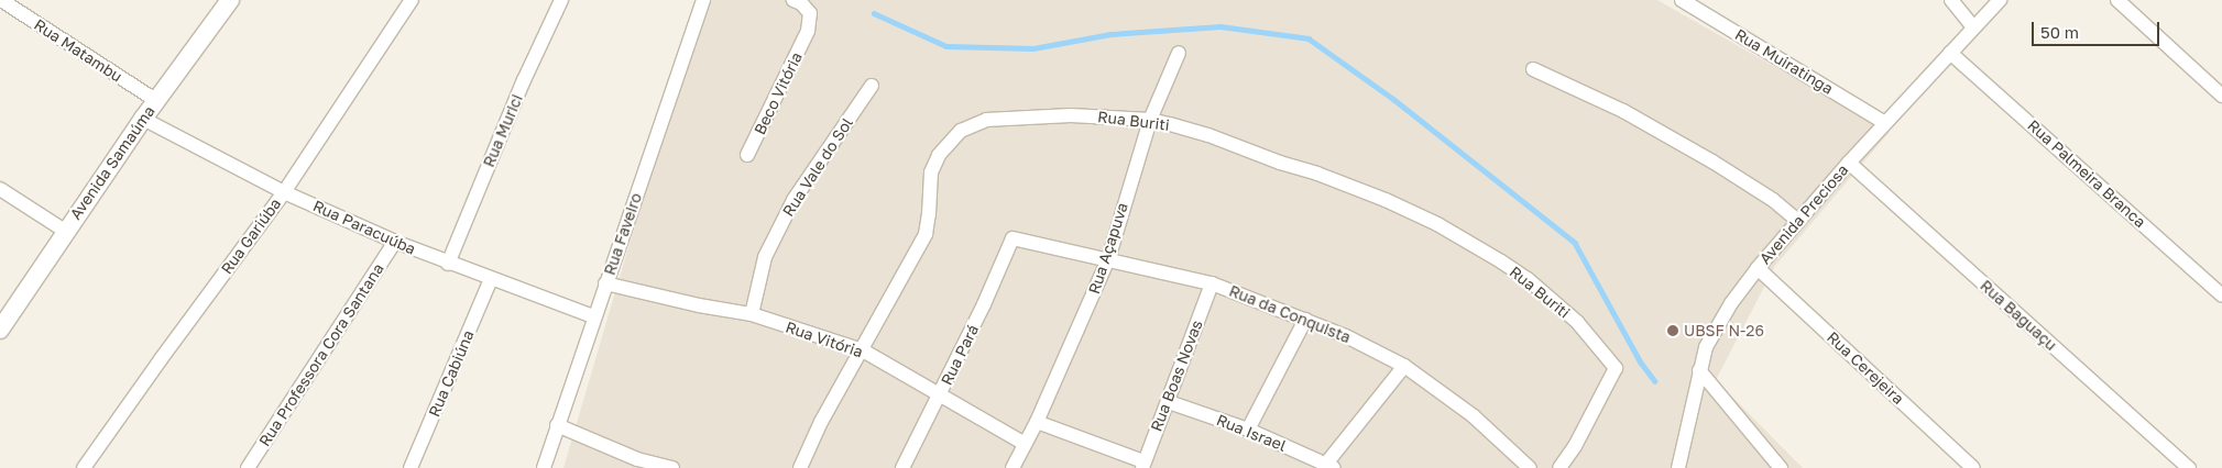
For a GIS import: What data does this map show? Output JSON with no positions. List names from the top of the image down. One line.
{"streets":{"street":["Rua Matambu","Rua Muiratinga","Beco Vitória","Rua Buriti","Rua Murici","Avenida Samaúma","Rua Vale do Sol","Rua Palmeira Branca","Avenida Preciosa","Rua Paracuúba","Rua Faveiro","Rua Gariúba","Rua Açapuva","Rua da Conquista","Rua Baguaçu","Rua Vitória","Rua Professora Cora Santana","Rua Pará","Rua Cerejeira","Rua Cabiúna","Rua Boas Novas","Rua Israel"]},"crossings":[["Rua Matambu","Avenida Samaúma"],["Rua Muiratinga","Avenida Preciosa"],["Rua Buriti","Rua Açapuva"],["Rua Buriti","Rua Vitória"],["Rua Murici","Rua Paracuúba"],["Avenida Samaúma","Rua Paracuúba"],["Rua Vale do Sol","Rua Vitória"],["Rua Palmeira Branca","Avenida Preciosa"],["Avenida Preciosa","Rua Baguaçu"],["Avenida Preciosa","Rua Cerejeira"],["Rua Paracuúba","Rua Faveiro"],["Rua Paracuúba","Rua Gariúba"],["Rua Paracuúba","Rua Professora Cora Santana"],["Rua Paracuúba","Rua Cabiúna"],["Rua Faveiro","Rua Vitória"],["Rua Açapuva","Rua da Conquista"],["Rua Açapuva","Rua Vitória"],["Rua da Conquista","Rua Pará"],["Rua da Conquista","Rua Boas Novas"],["Rua Vitória","Rua Pará"],["Rua Boas Novas","Rua Israel"]],"places":["UBSF N-26"],"scale_bar":"50 m"}
